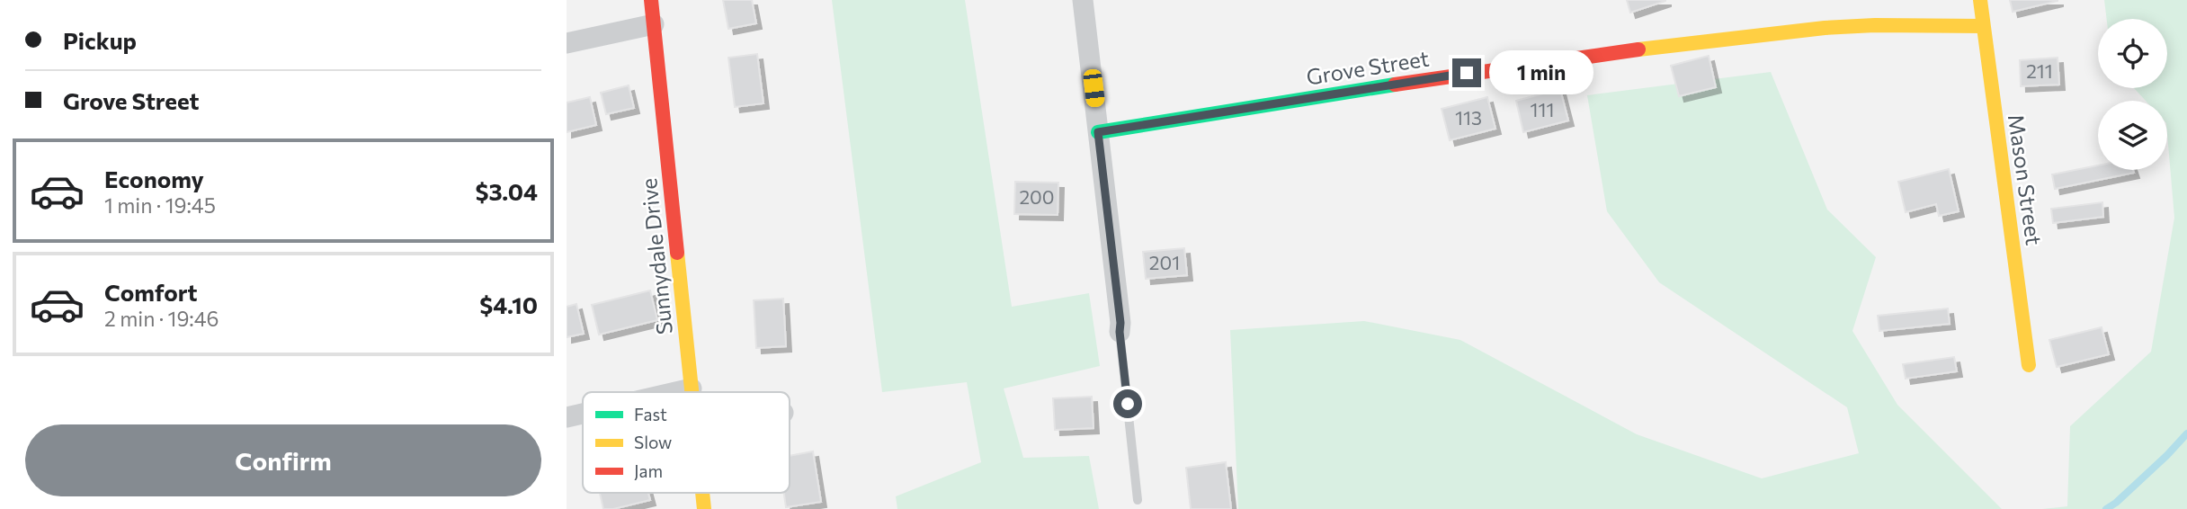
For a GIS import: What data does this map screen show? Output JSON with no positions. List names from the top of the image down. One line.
{"streets":{"street":["Grove Street","Mason Street","Sunnydale Drive"]},"crossings":[["Grove Street","Mason Street"]],"house_numbers":["211","111","113","200","201"],"legend":["Fast","Slow","Jam"],"page":{"banner":["Pickup","Grove Street"],"bubble":"1 min","list":[{"name":"Economy","note":"1 min · 19:45","value":"$3.04"},{"name":"Comfort","note":"2 min · 19:46","value":"$4.10"}],"buttons":"Confirm"}}
